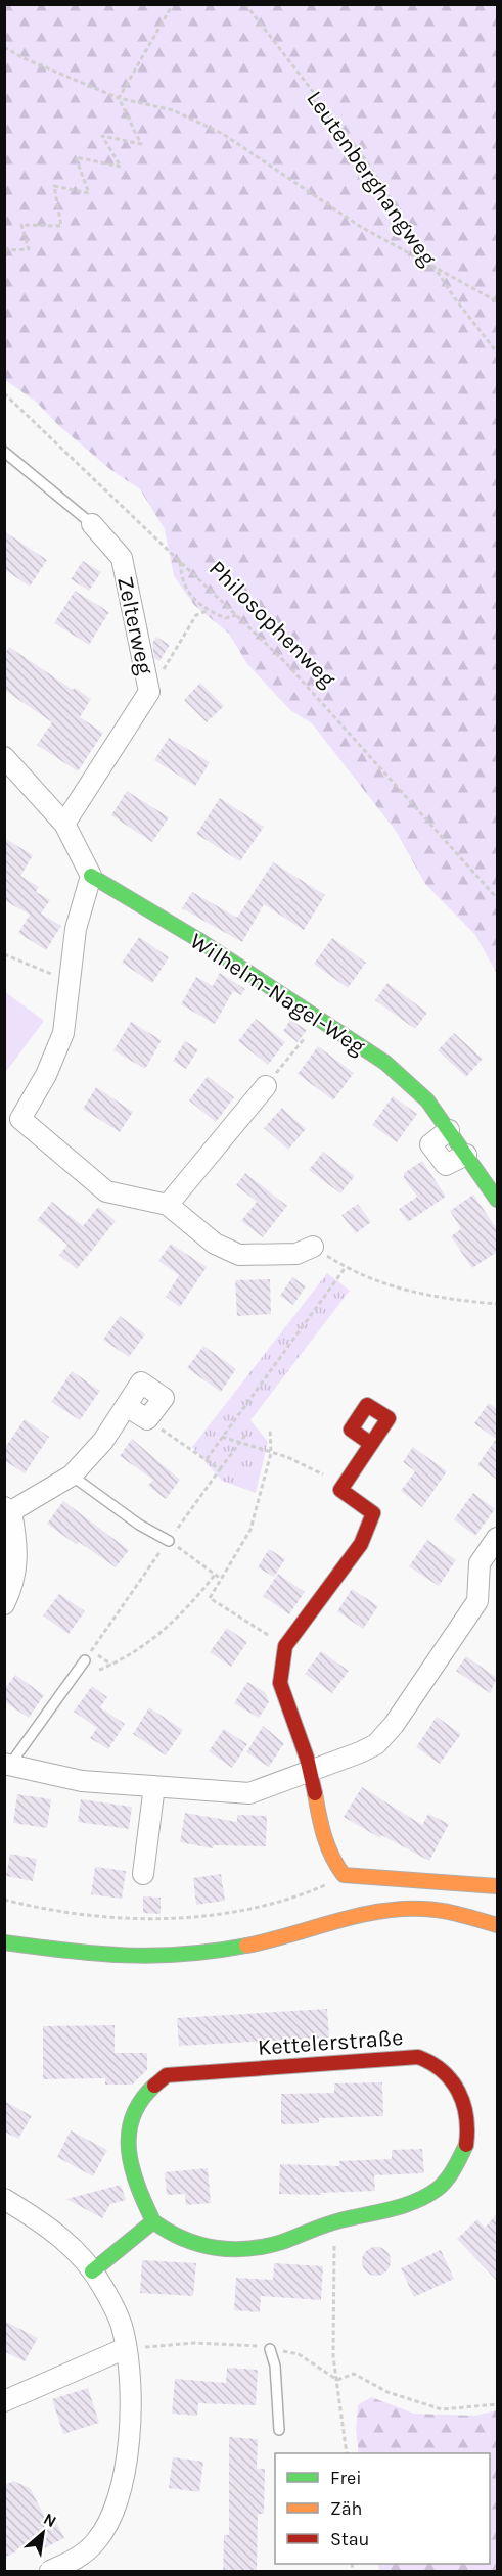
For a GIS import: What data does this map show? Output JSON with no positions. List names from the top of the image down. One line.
{"streets":{"street":["Zelterweg","Wilhelm-Nagel-Weg","Kettelerstraße"],"path":["Leutenberghangweg","Philosophenweg"]},"legend":["Frei","Zäh","Stau"],"north":"top right"}
